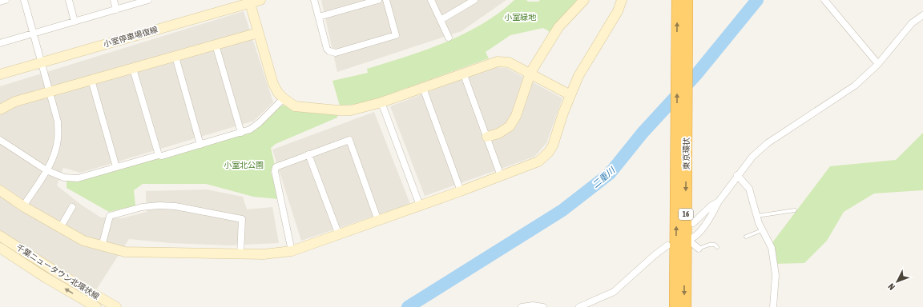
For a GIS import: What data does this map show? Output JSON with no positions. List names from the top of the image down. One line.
{"streets":{"highway":["東京環状","16"],"street":["小室停車場復線","千葉ニュータウン北環状線"]},"water":["二重川"],"parks":["小室緑地","小室北公園"],"north":"bottom left"}
